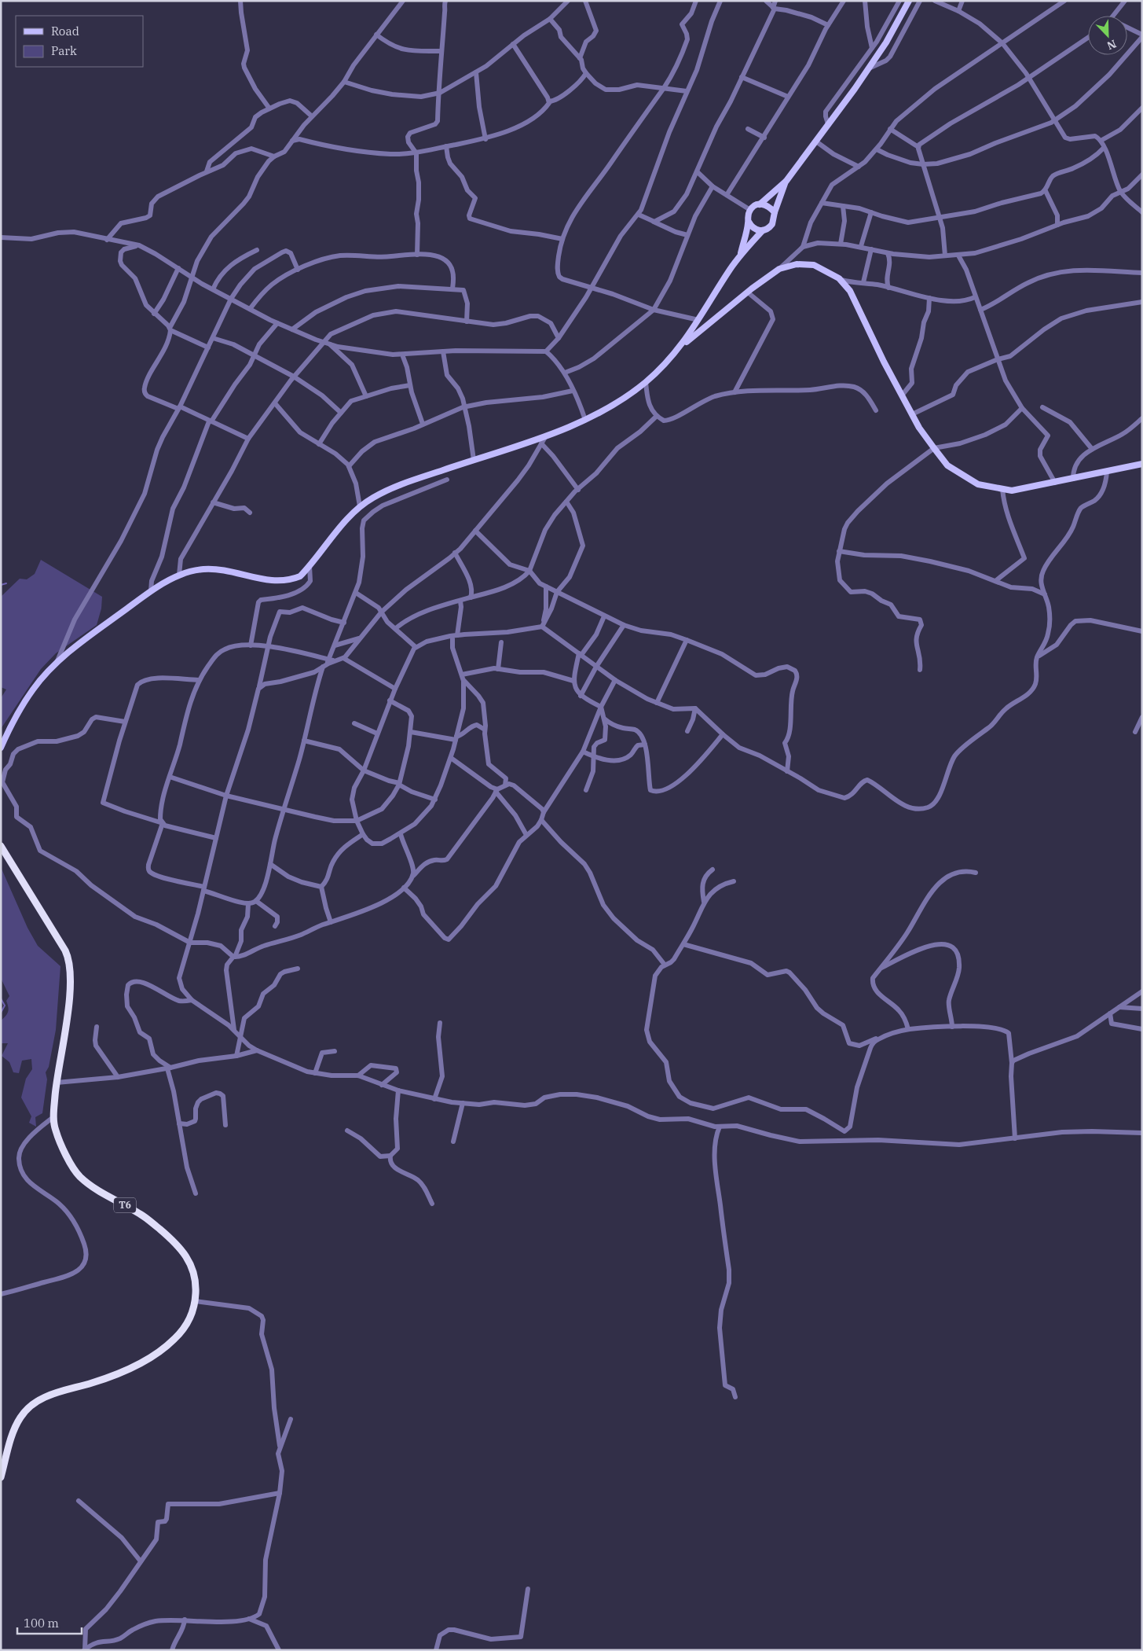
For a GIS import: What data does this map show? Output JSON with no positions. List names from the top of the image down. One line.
{"streets":{"highway":["T6"]},"legend":["Road","Park"],"scale_bar":"100 m","north":"bottom right"}
